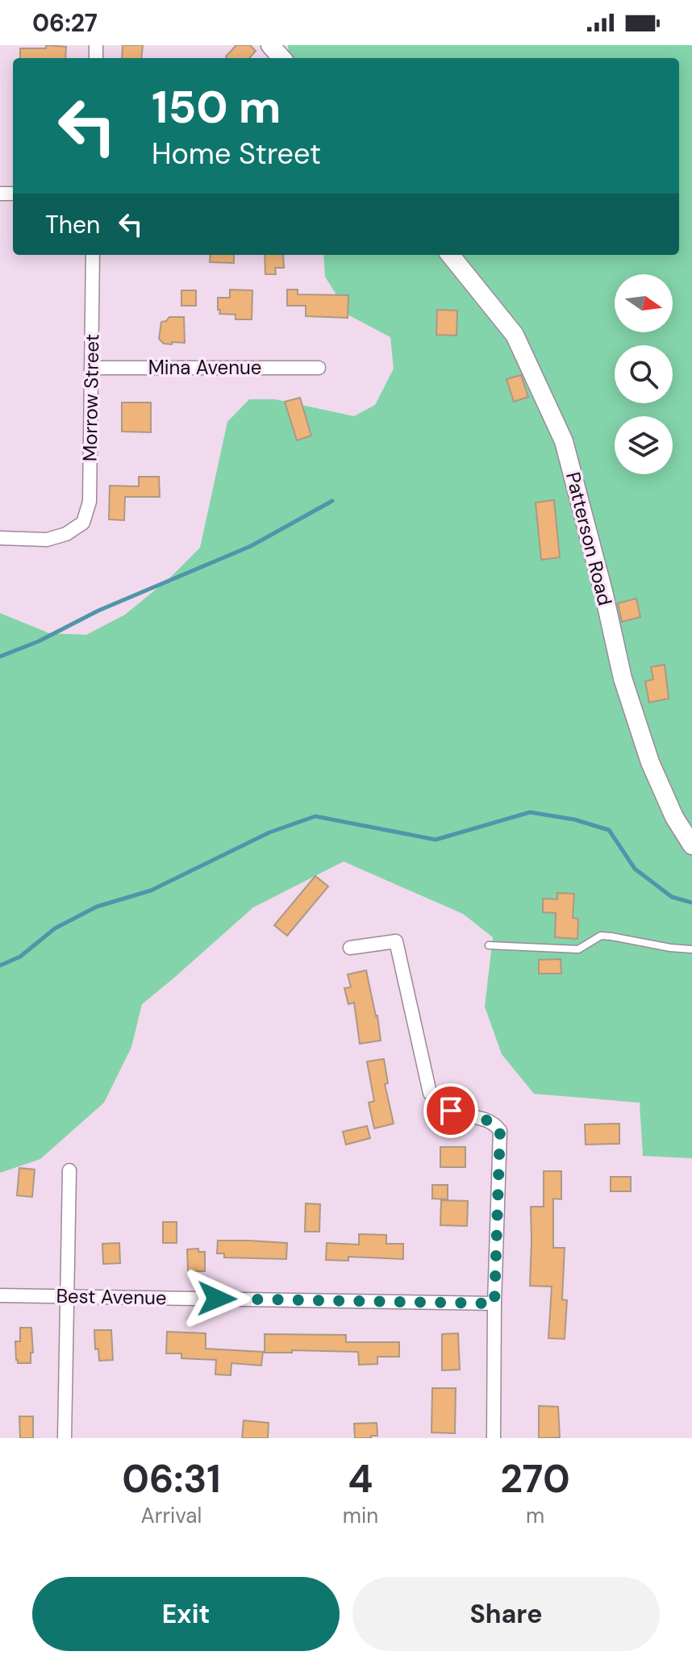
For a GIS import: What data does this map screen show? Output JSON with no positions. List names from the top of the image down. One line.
{"streets":{"street":["Mina Avenue","Morrow Street","Patterson Road","Best Avenue"]},"crossings":[["Mina Avenue","Morrow Street"]],"north":"right","page":{"status":"06:27","turn":["150 m","Home Street"],"then":"Then","eta":["06:31","Arrival","4","min","270","m"],"buttons":["Exit","Share"]}}
